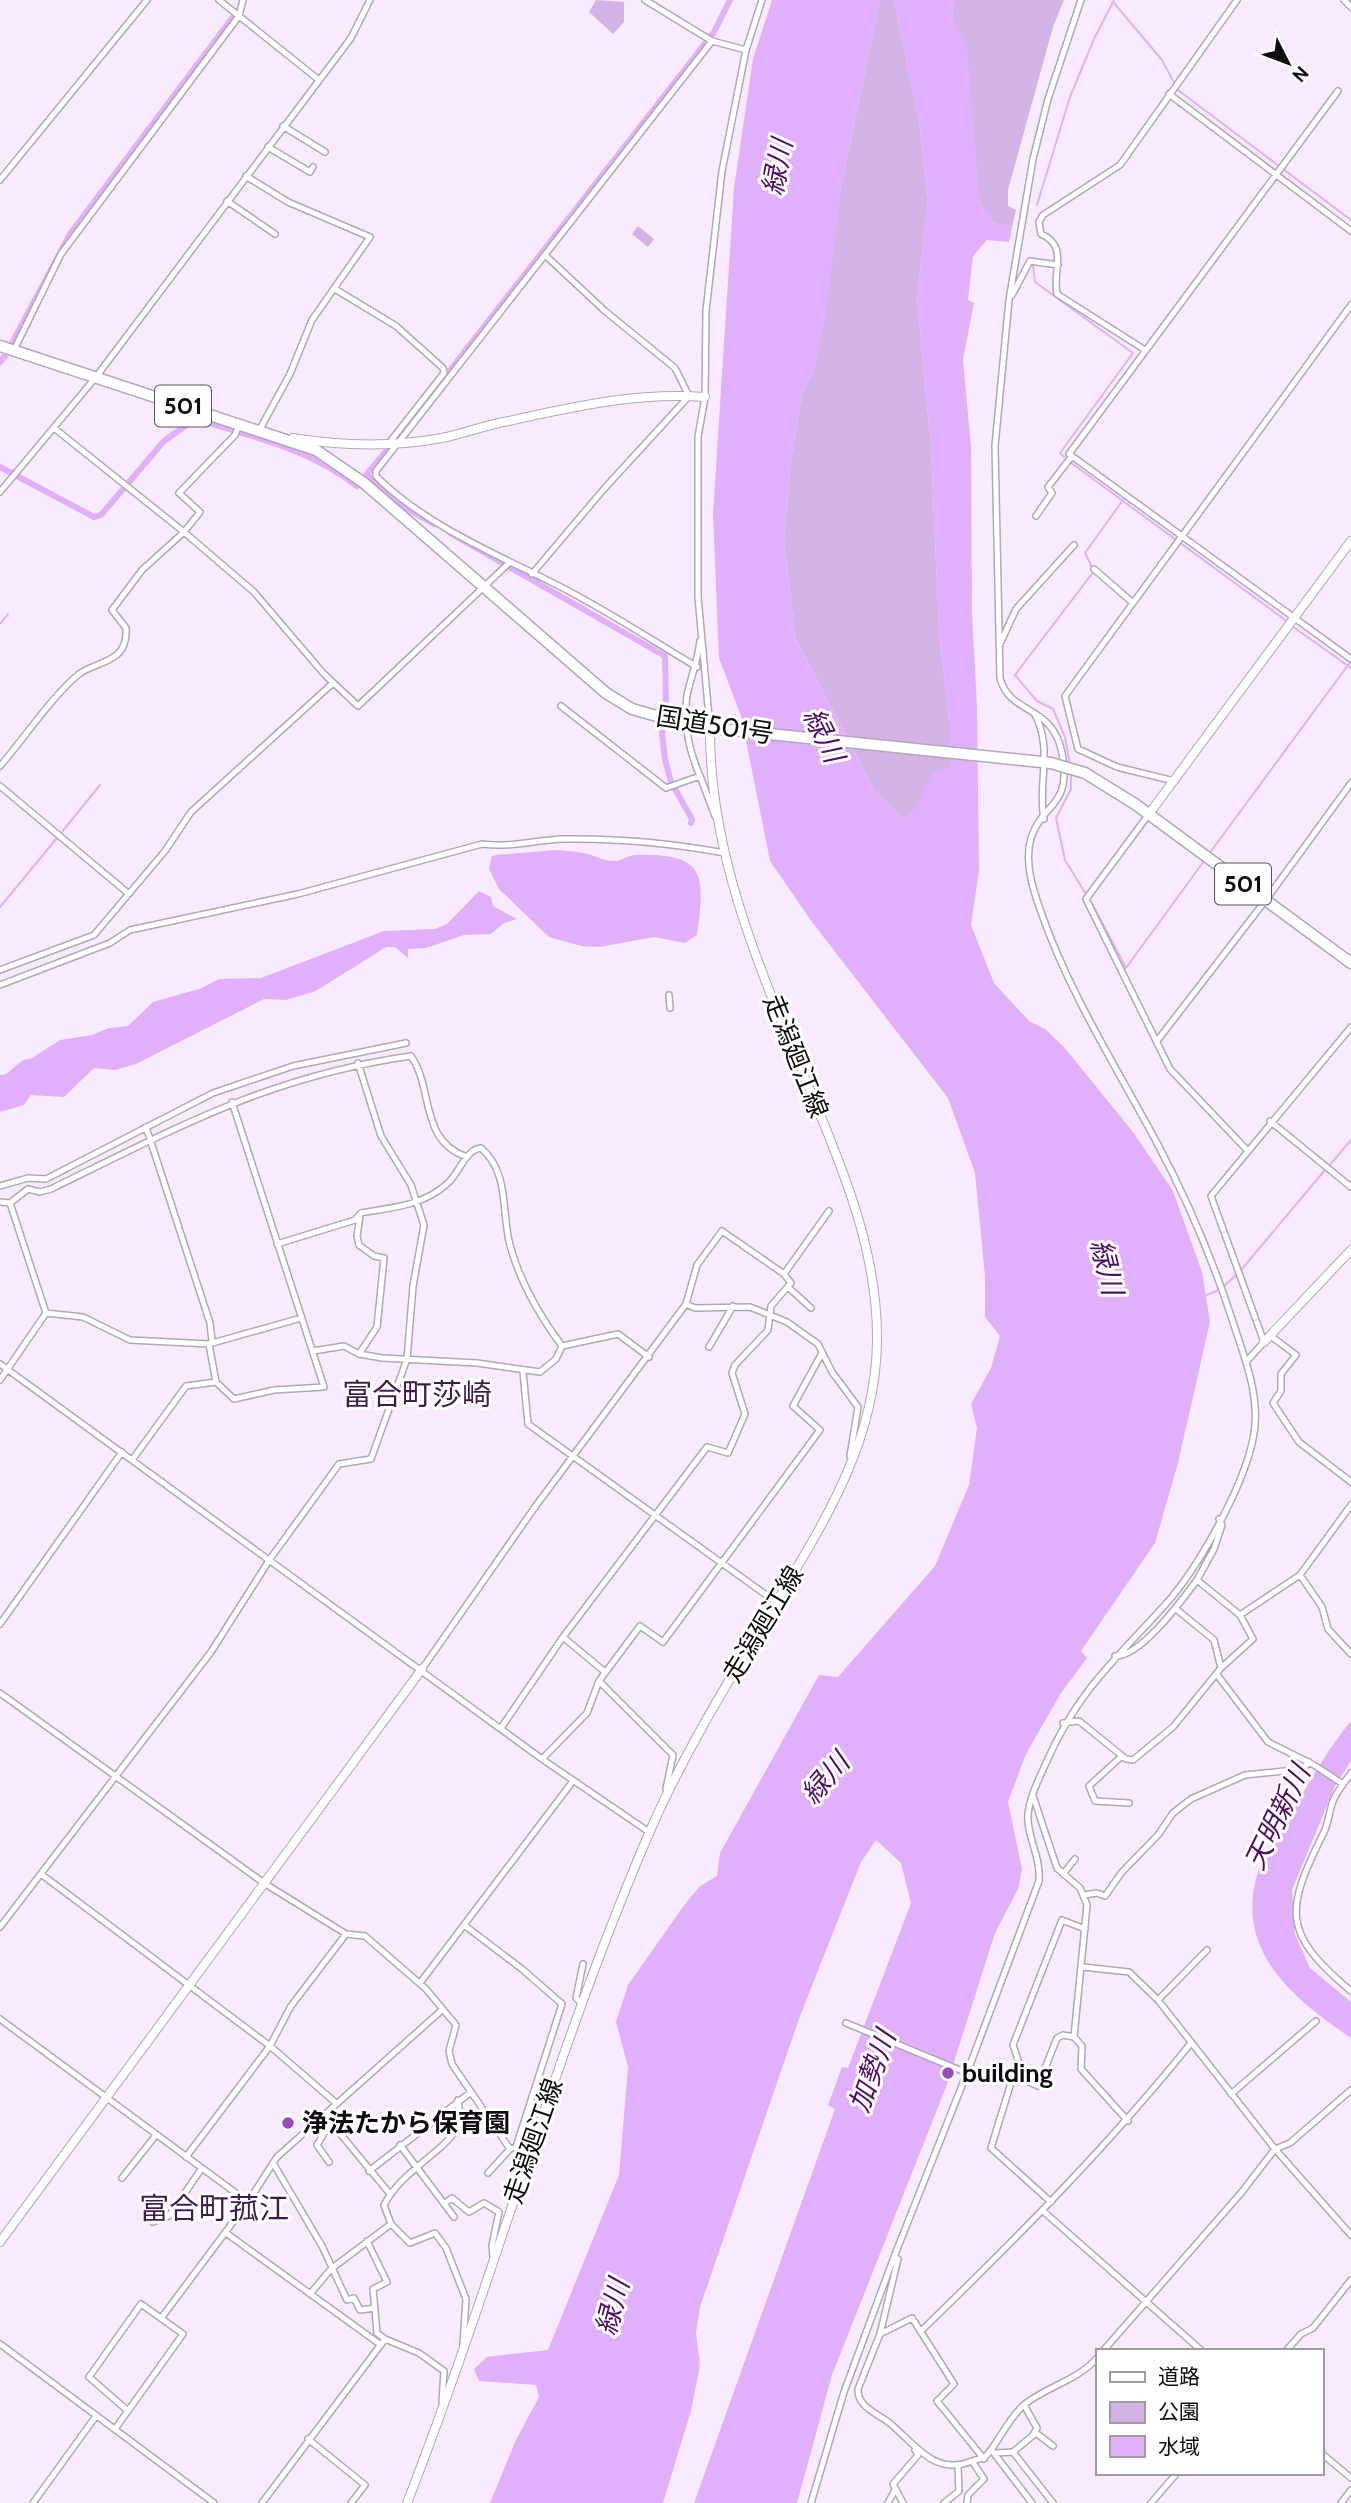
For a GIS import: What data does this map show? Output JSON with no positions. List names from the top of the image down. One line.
{"streets":{"highway":["501","国道501号"],"main road":["走潟廻江線"]},"crossings":[["国道501号","走潟廻江線"]],"districts":["富合町莎崎","富合町菰江"],"water":["緑川","天明新川","加勢川"],"places":["building","浄法たから保育園"],"legend":["道路","公園","水域"],"north":"bottom right"}
